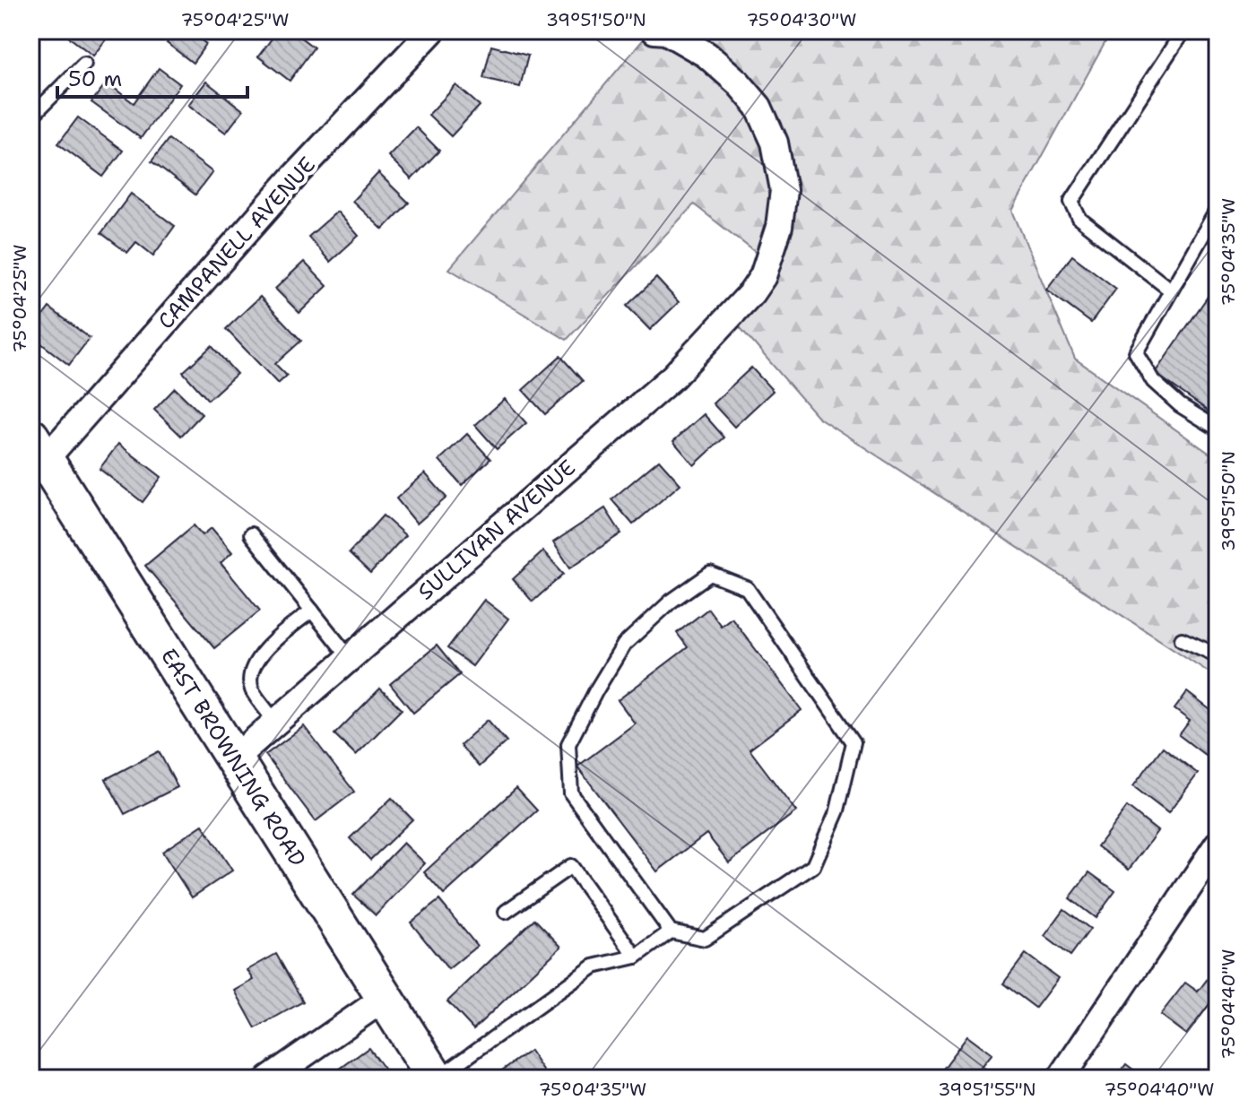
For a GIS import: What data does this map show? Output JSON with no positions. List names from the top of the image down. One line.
{"streets":{"main road":["EAST BROWNING ROAD"],"street":["CAMPANELL AVENUE","SULLIVAN AVENUE"]},"crossings":[["CAMPANELL AVENUE","EAST BROWNING ROAD"],["SULLIVAN AVENUE","EAST BROWNING ROAD"]],"scale_bar":"50 m","coordinates":["75°04'25\"W","39°51'50\"N","75°04'30\"W","75°04'35\"W","75°04'40\"W","39°51'55\"N"]}
